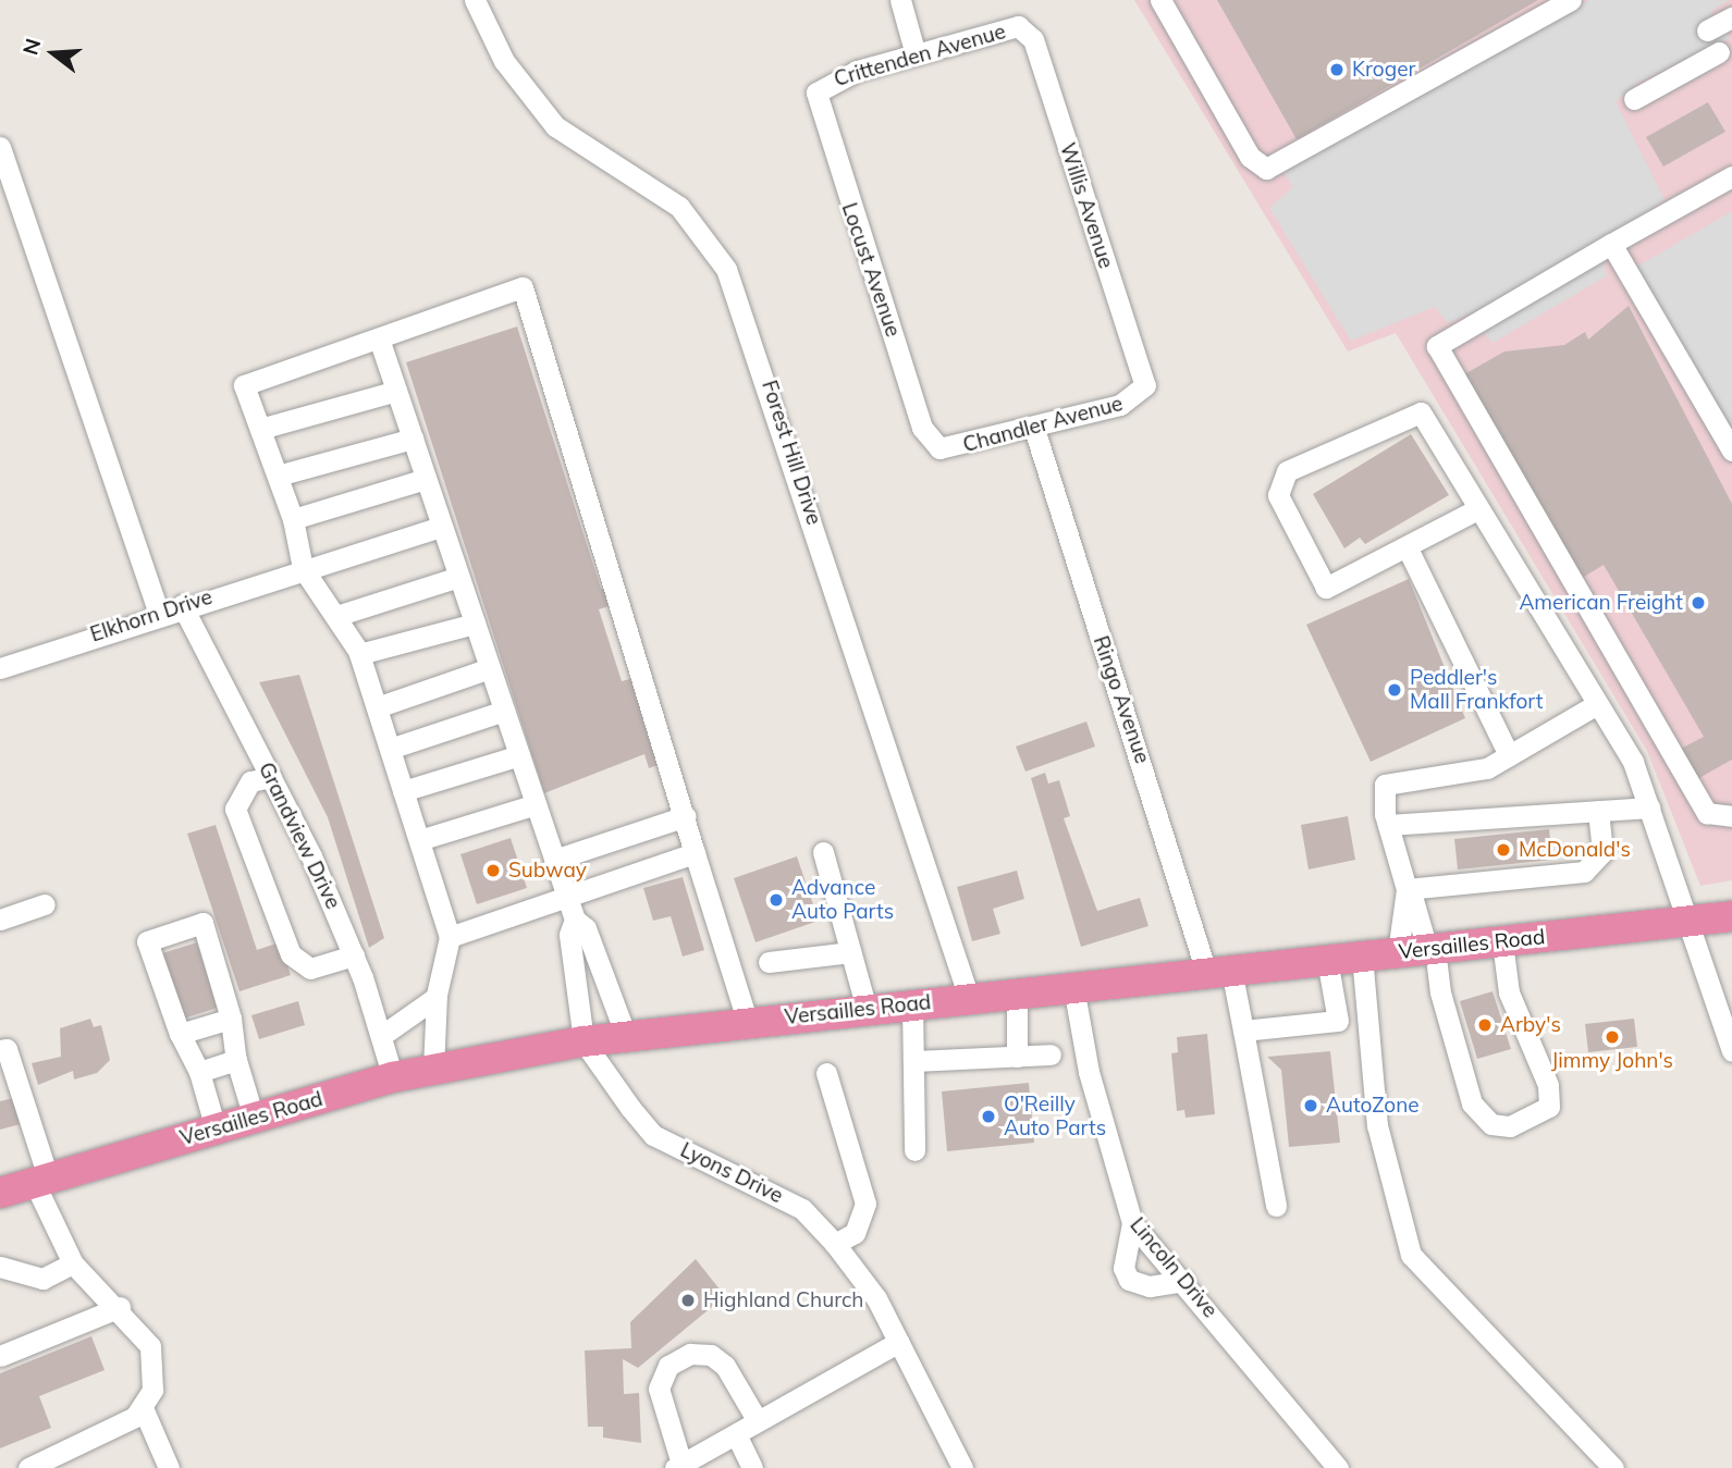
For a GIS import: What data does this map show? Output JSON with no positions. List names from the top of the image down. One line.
{"streets":{"highway":["Versailles Road"],"street":["Crittenden Avenue","Willis Avenue","Locust Avenue","Chandler Avenue","Forest Hill Drive","Elkhorn Drive","Ringo Avenue","Grandview Drive","Lyons Drive","Lincoln Drive"]},"crossings":[["Crittenden Avenue","Willis Avenue"],["Crittenden Avenue","Locust Avenue"],["Willis Avenue","Chandler Avenue"],["Locust Avenue","Chandler Avenue"],["Chandler Avenue","Ringo Avenue"],["Forest Hill Drive","Versailles Road"],["Elkhorn Drive","Grandview Drive"],["Ringo Avenue","Versailles Road"],["Grandview Drive","Versailles Road"],["Versailles Road","Lyons Drive"],["Versailles Road","Lincoln Drive"]],"places":["Kroger","American Freight","Peddler's Mall Frankfort","McDonald's","Subway","Advance Auto Parts","Arby's","Jimmy John's","AutoZone","O'Reilly Auto Parts","Highland Church"],"north":"left"}
